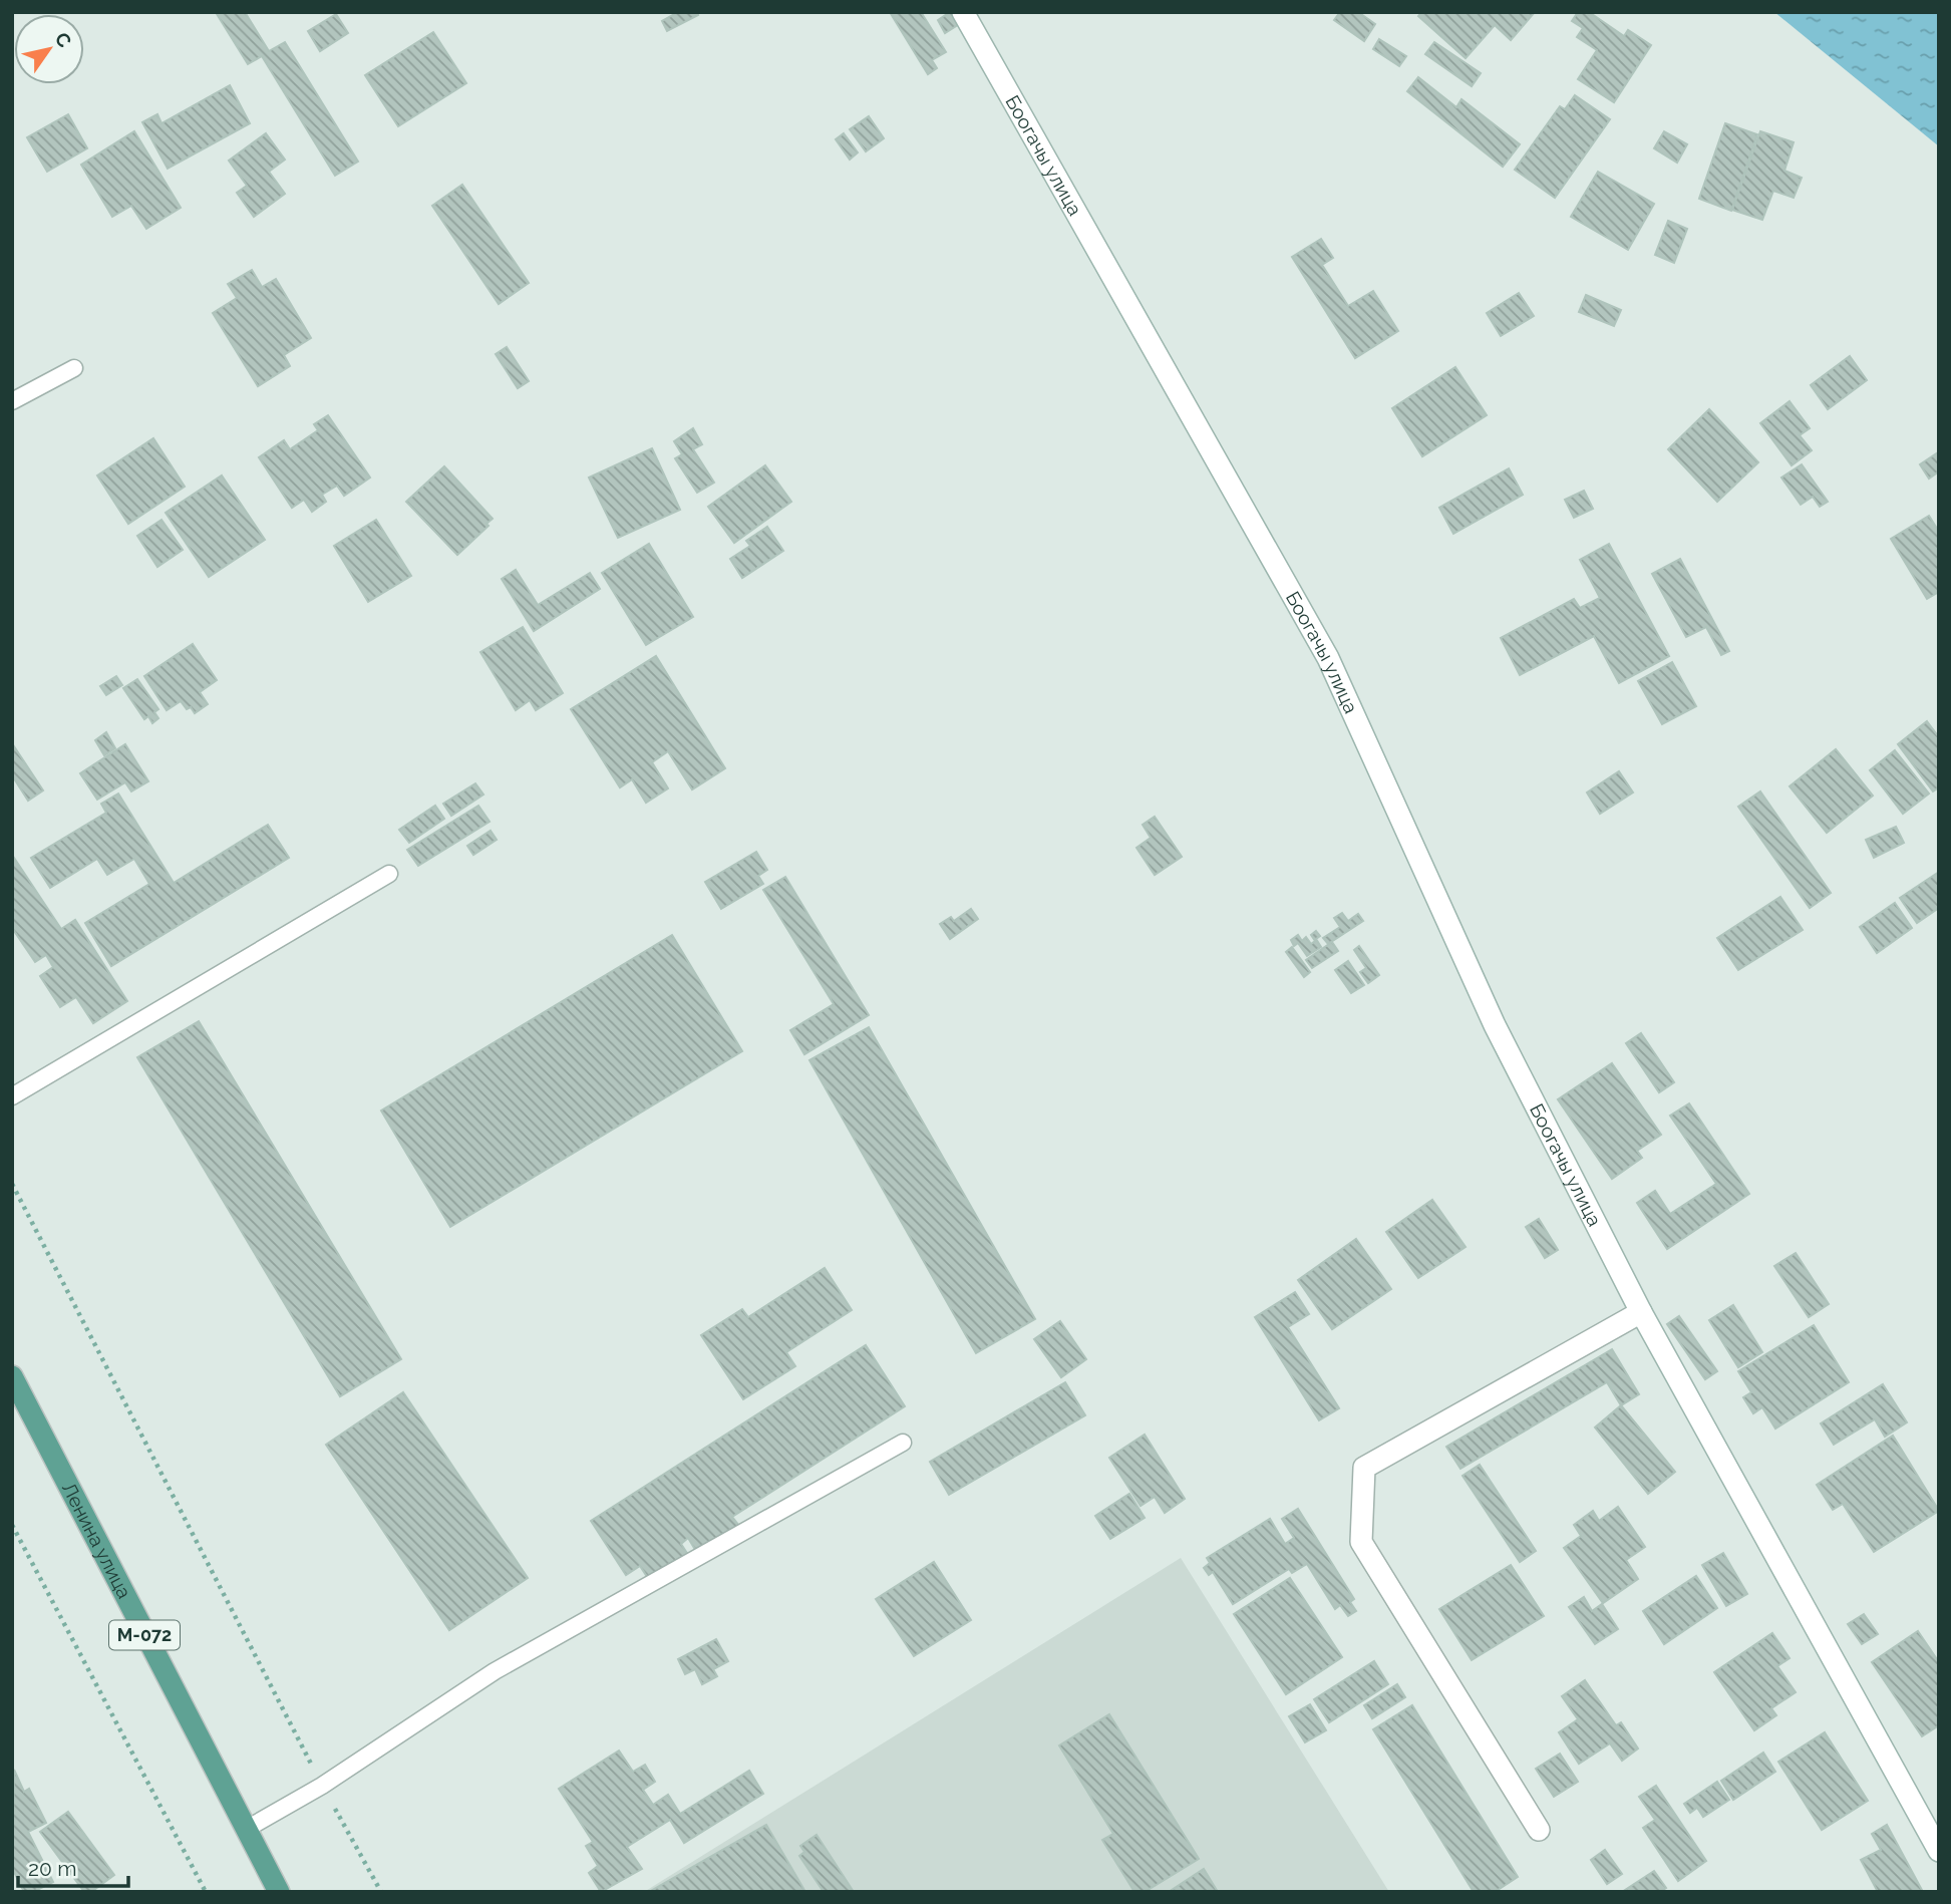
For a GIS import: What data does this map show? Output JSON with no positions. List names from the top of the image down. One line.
{"streets":{"main road":["Ленина улица","М-072"],"street":["Боогачы улица"]},"scale_bar":"20 m","north":"top right"}
